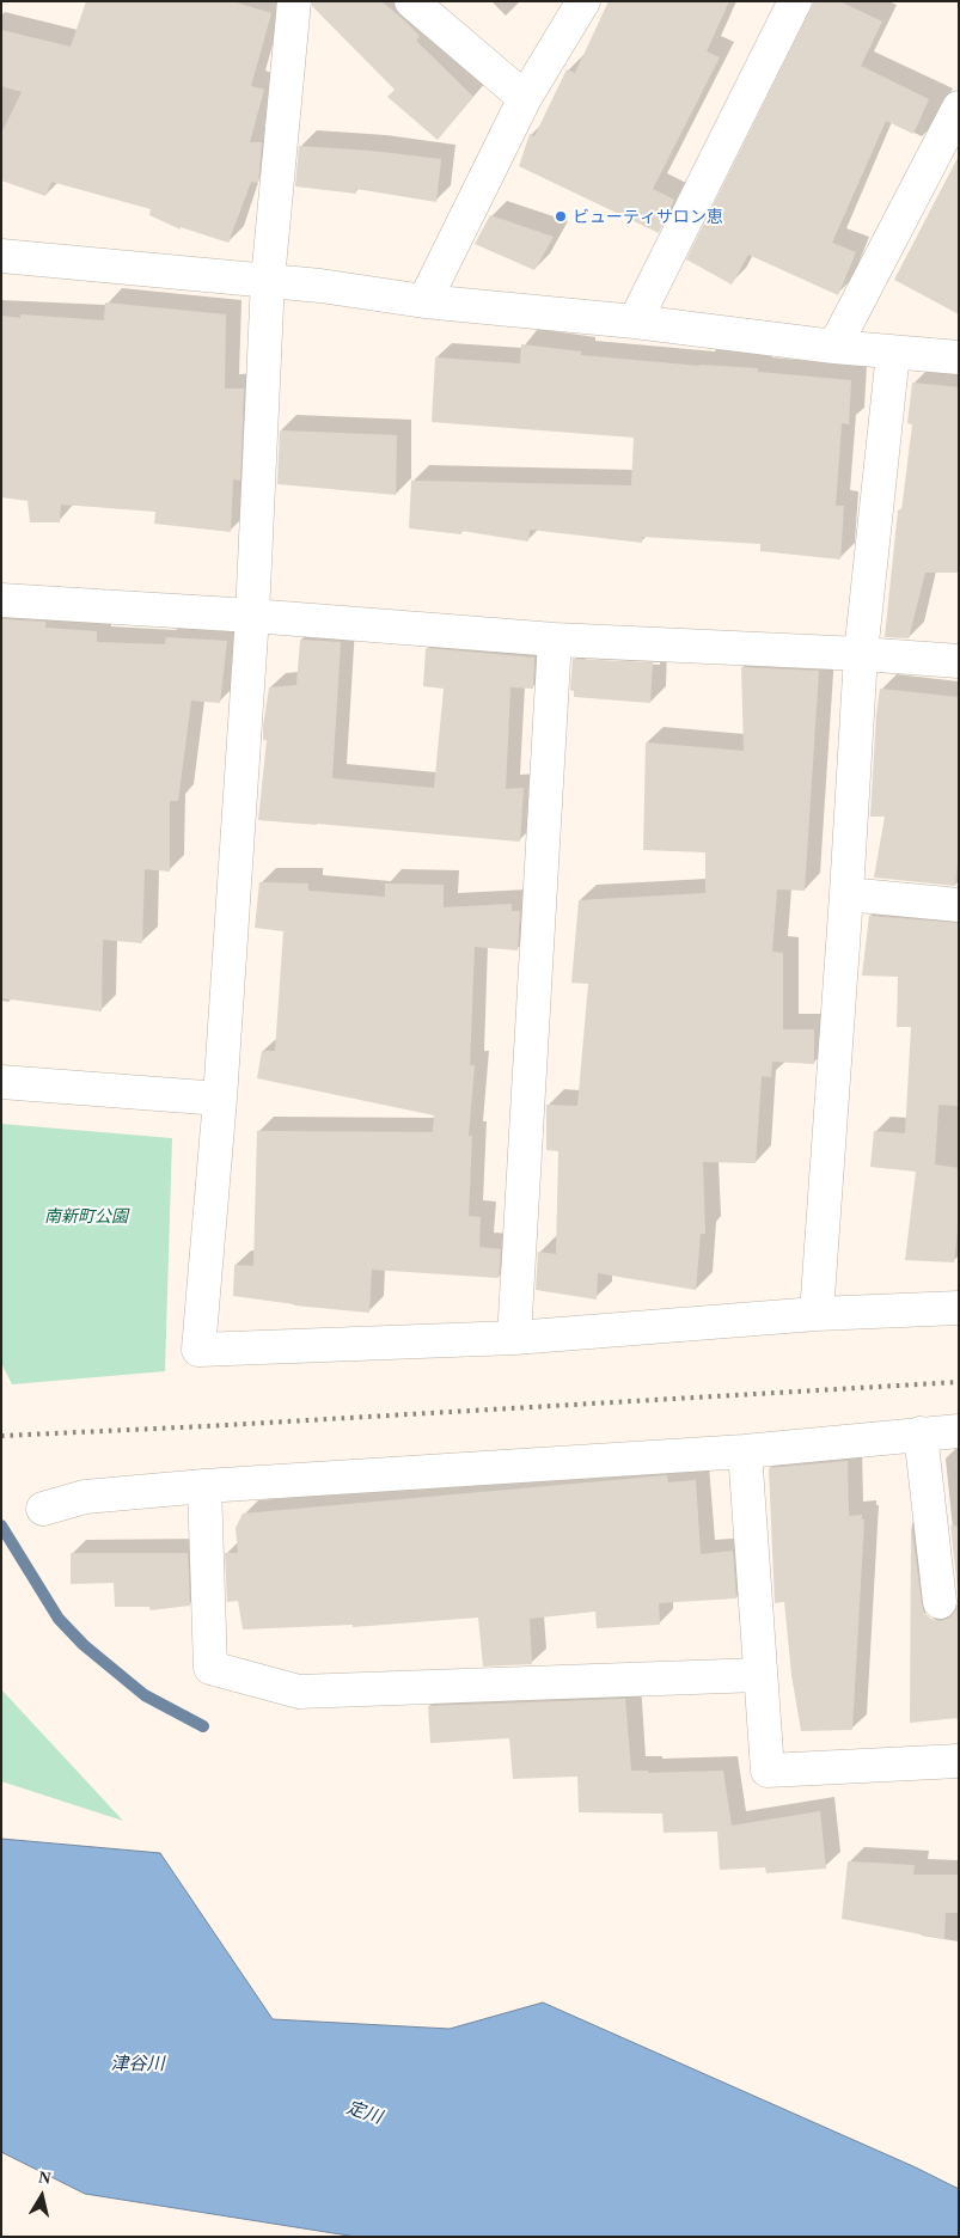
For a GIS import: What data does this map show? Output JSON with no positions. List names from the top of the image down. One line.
{"water":["津谷川","定川"],"parks":["南新町公園"],"places":["ビューティサロン恵"],"north":"top"}
